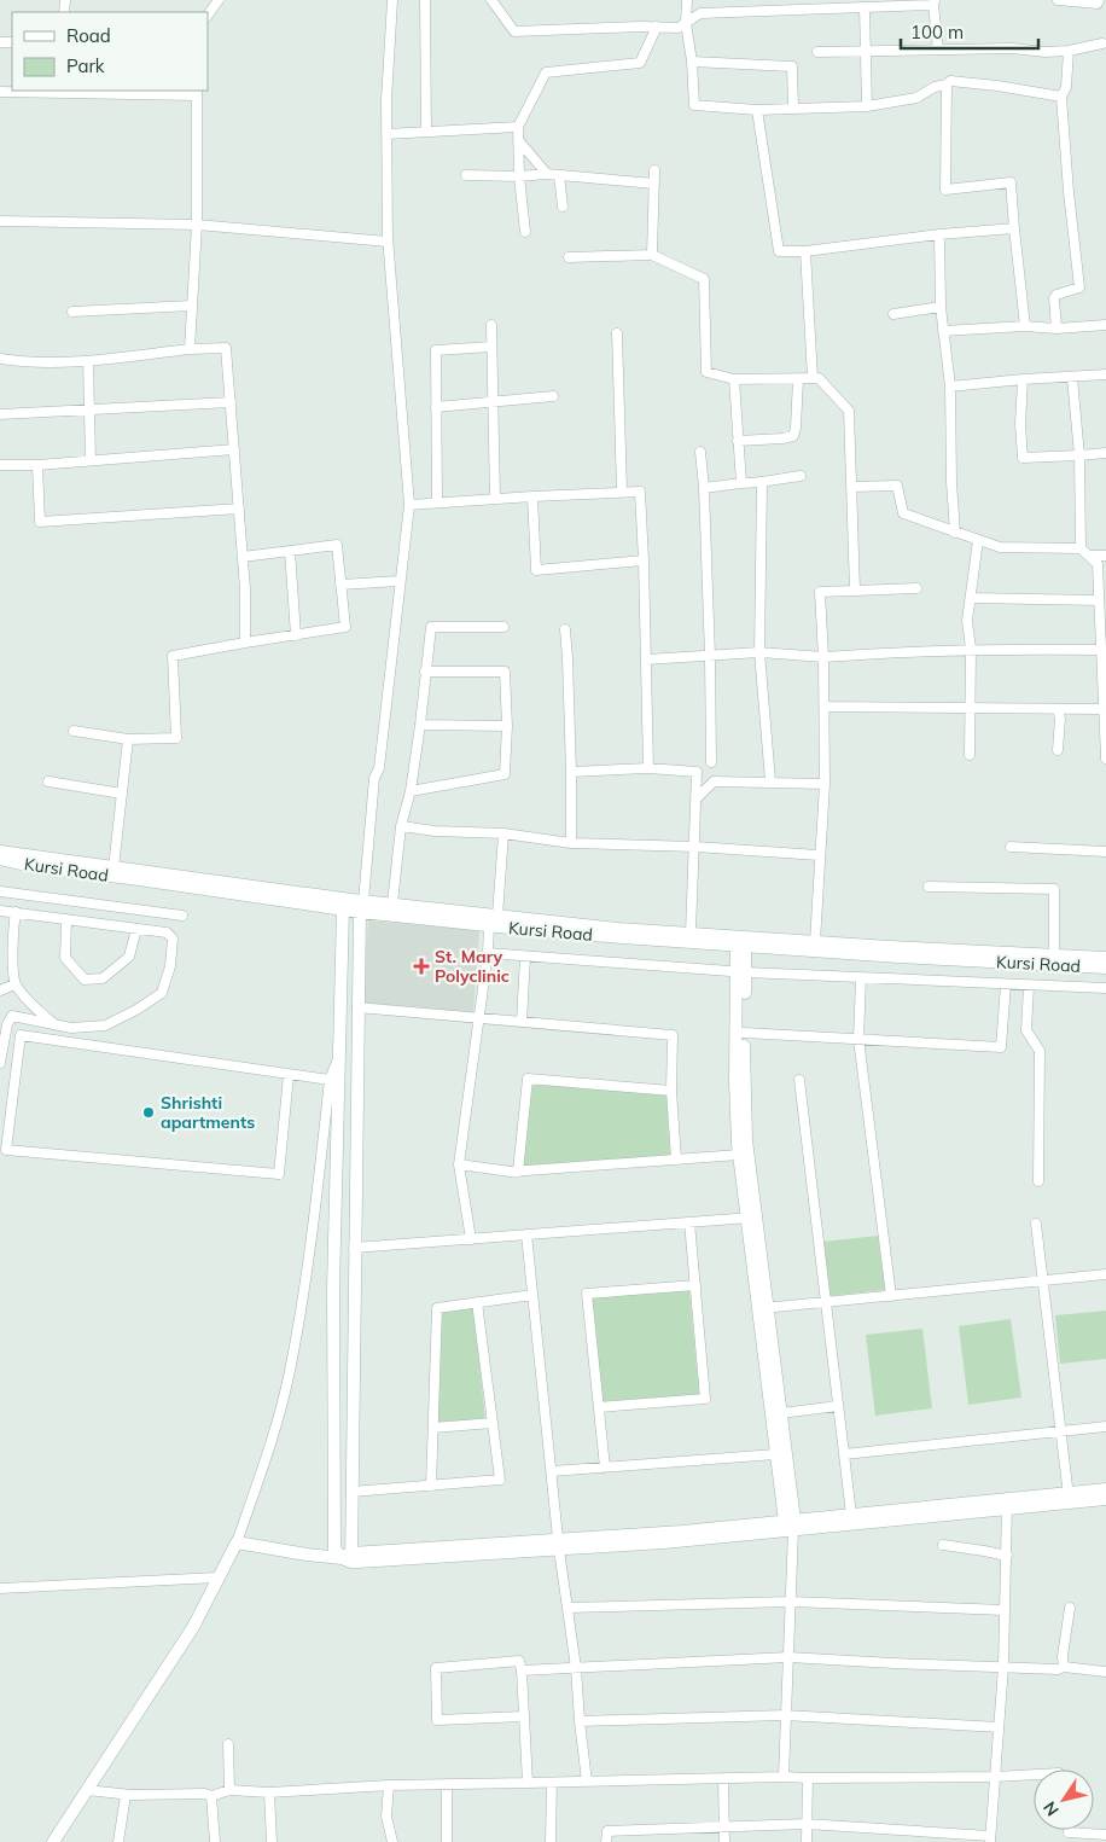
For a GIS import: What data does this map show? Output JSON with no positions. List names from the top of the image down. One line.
{"streets":{"street":["Kursi Road"]},"places":{"health":["St. Mary Polyclinic"],"other":["Shrishti apartments"]},"legend":["Road","Park"],"scale_bar":"100 m","north":"bottom left"}
